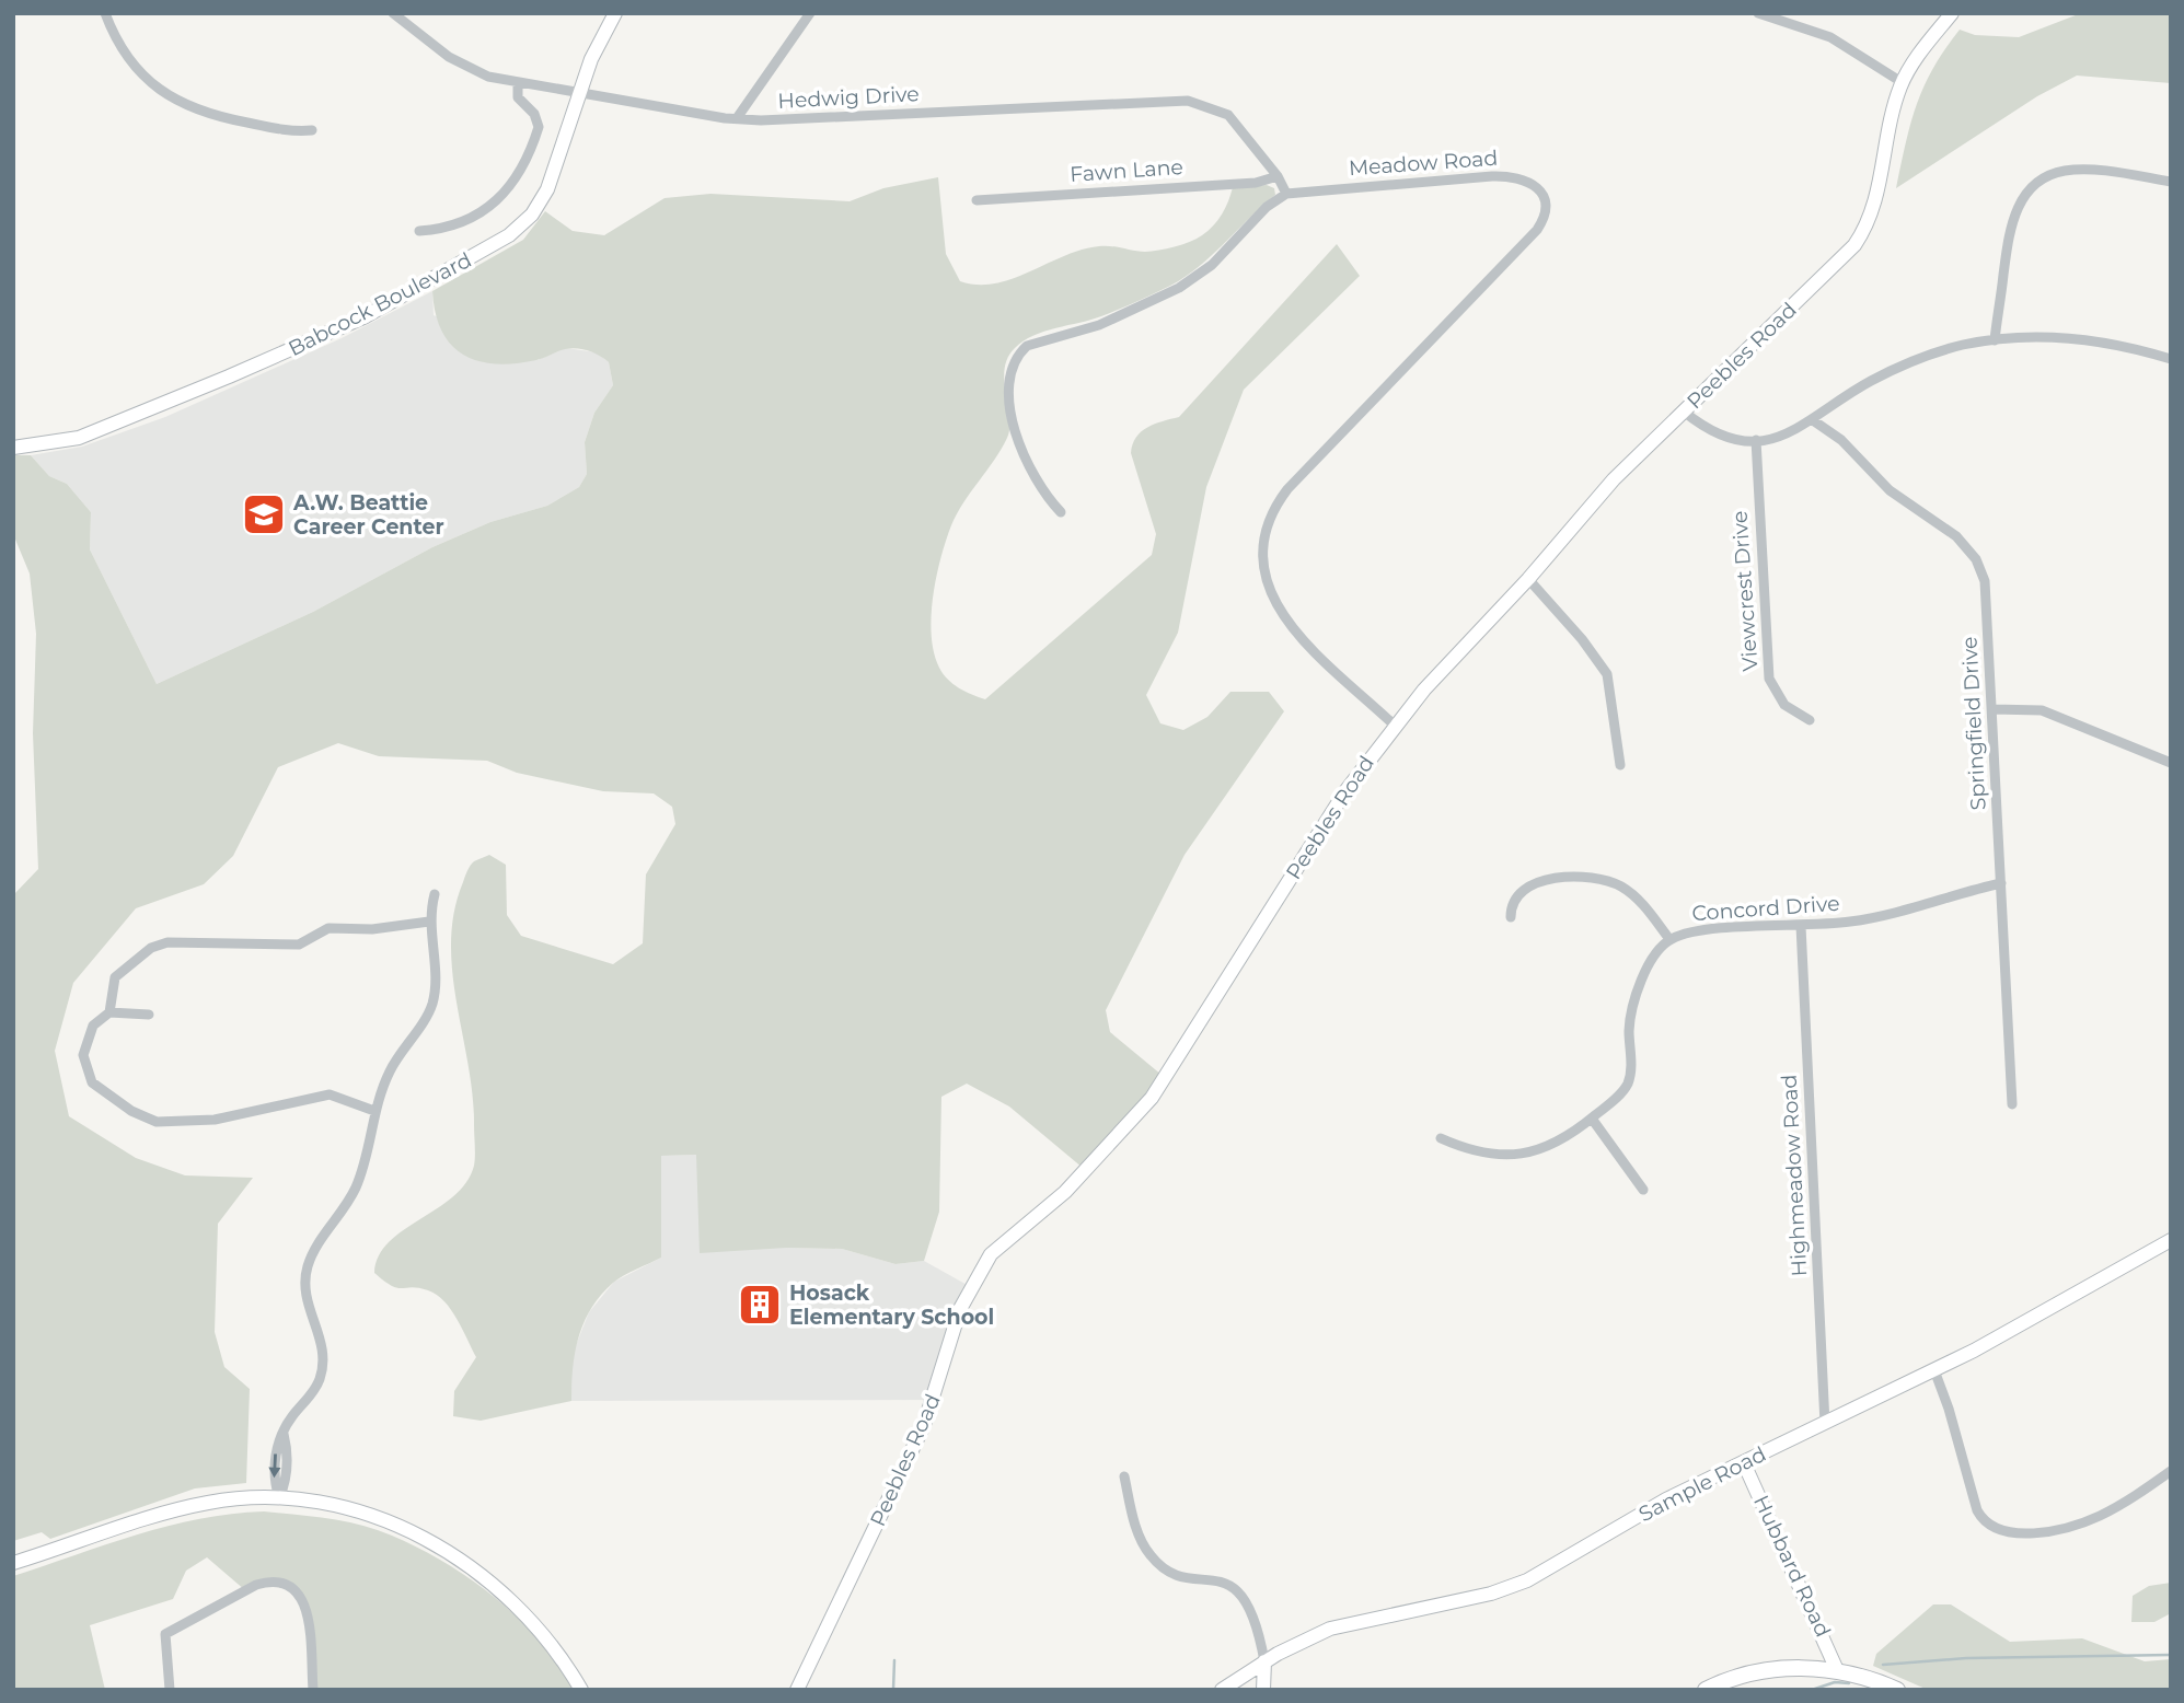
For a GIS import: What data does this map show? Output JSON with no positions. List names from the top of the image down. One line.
{"streets":{"street":["Hedwig Drive","Meadow Road","Fawn Lane","Babcock Boulevard","Peebles Road","Viewcrest Drive","Springfield Drive","Concord Drive","Highmeadow Road","Sample Road","Hubbard Road"]},"crossings":[["Hedwig Drive","Meadow Road"],["Hedwig Drive","Fawn Lane"],["Hedwig Drive","Babcock Boulevard"],["Meadow Road","Peebles Road"],["Springfield Drive","Concord Drive"],["Concord Drive","Highmeadow Road"],["Highmeadow Road","Sample Road"],["Sample Road","Hubbard Road"]],"places":{"school or university":["A.W. Beattie Career Center"],"building":["Hosack Elementary School"]}}
